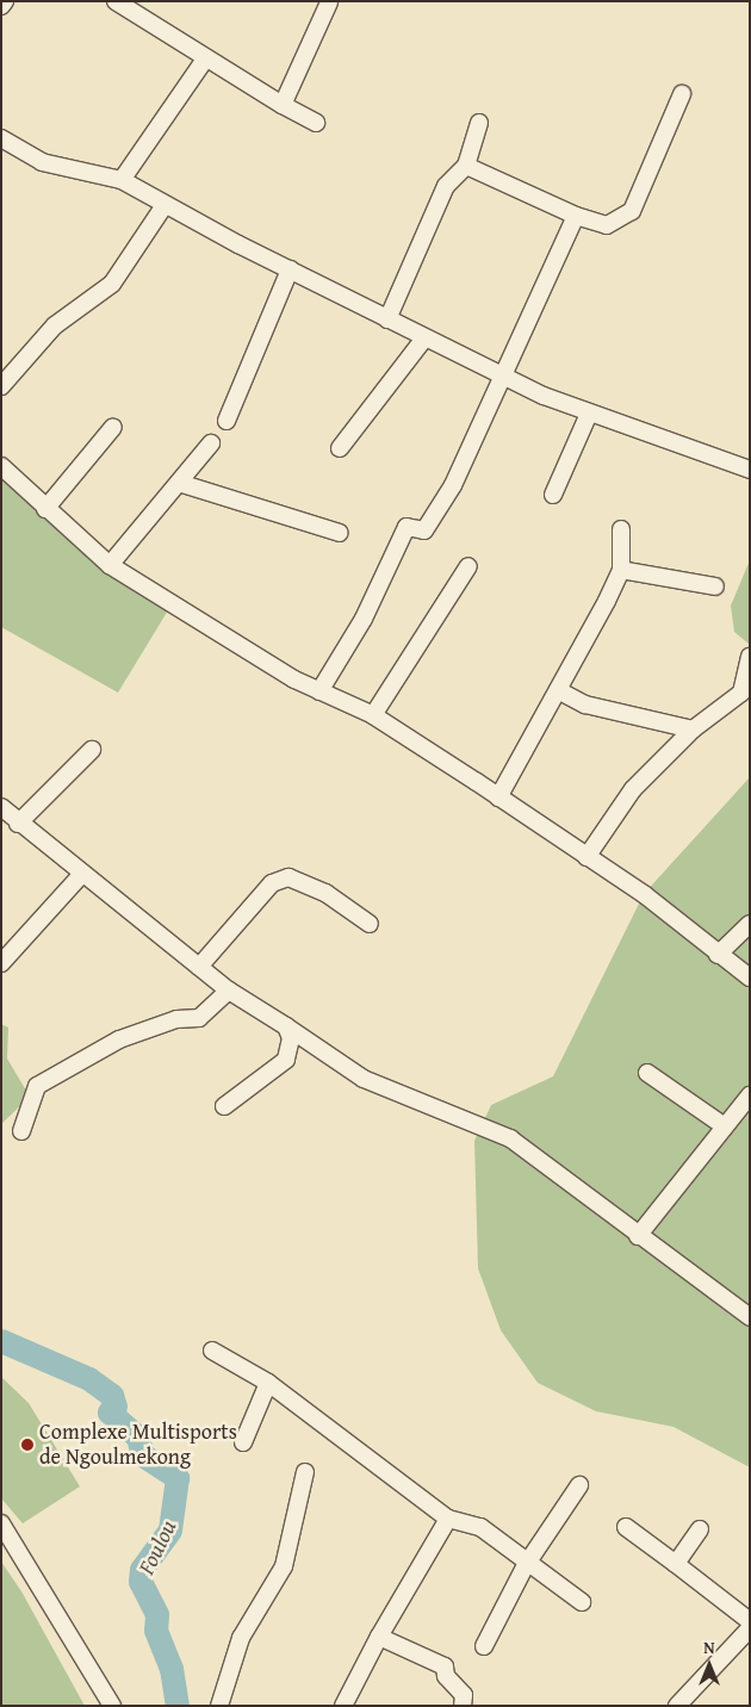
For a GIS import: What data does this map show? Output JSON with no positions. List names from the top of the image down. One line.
{"water":["Foulou"],"places":["Complexe Multisports de Ngoulmekong"],"north":"top"}
